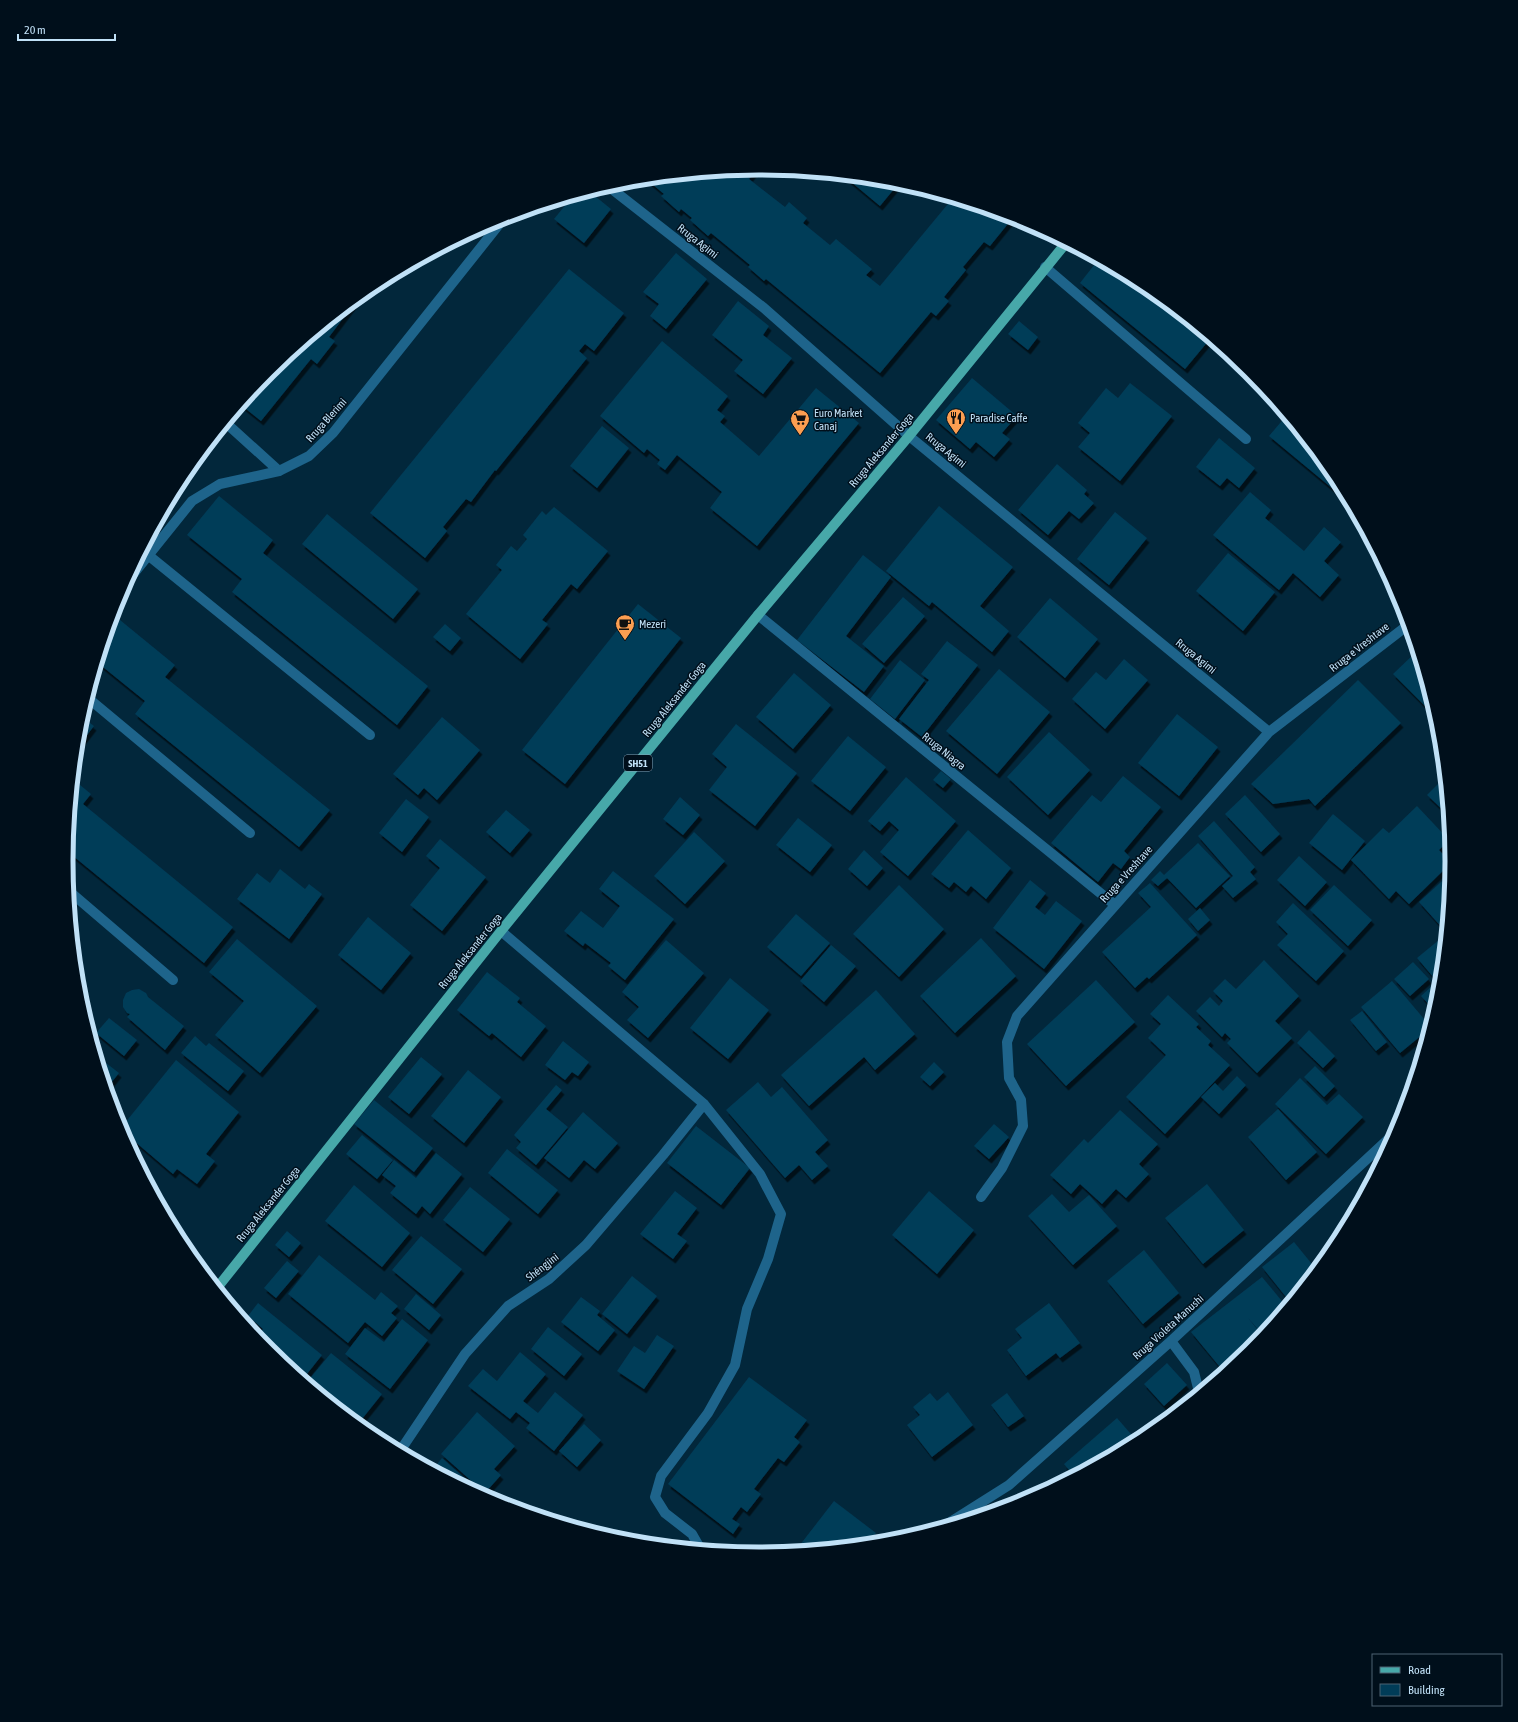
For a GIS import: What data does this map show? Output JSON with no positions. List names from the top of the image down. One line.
{"streets":{"main road":["Rruga Aleksander Goga","SH51"],"street":["Rruga Agimi","Rruga Blerimi","Rruga e Vreshtave","Rruga Niagra","Shëngjini","Rruga Violeta Manushi"]},"crossings":[["Rruga Agimi","Rruga Aleksander Goga"],["Rruga Agimi","Rruga e Vreshtave"],["Rruga Aleksander Goga","Rruga Niagra"],["Rruga e Vreshtave","Rruga Niagra"]],"places":{"restaurant":["Paradise Caffe"],"supermarket":["Euro Market Canaj"],"cafe":["Mezeri"]},"legend":["Road","Building"],"scale_bar":"20 m"}
